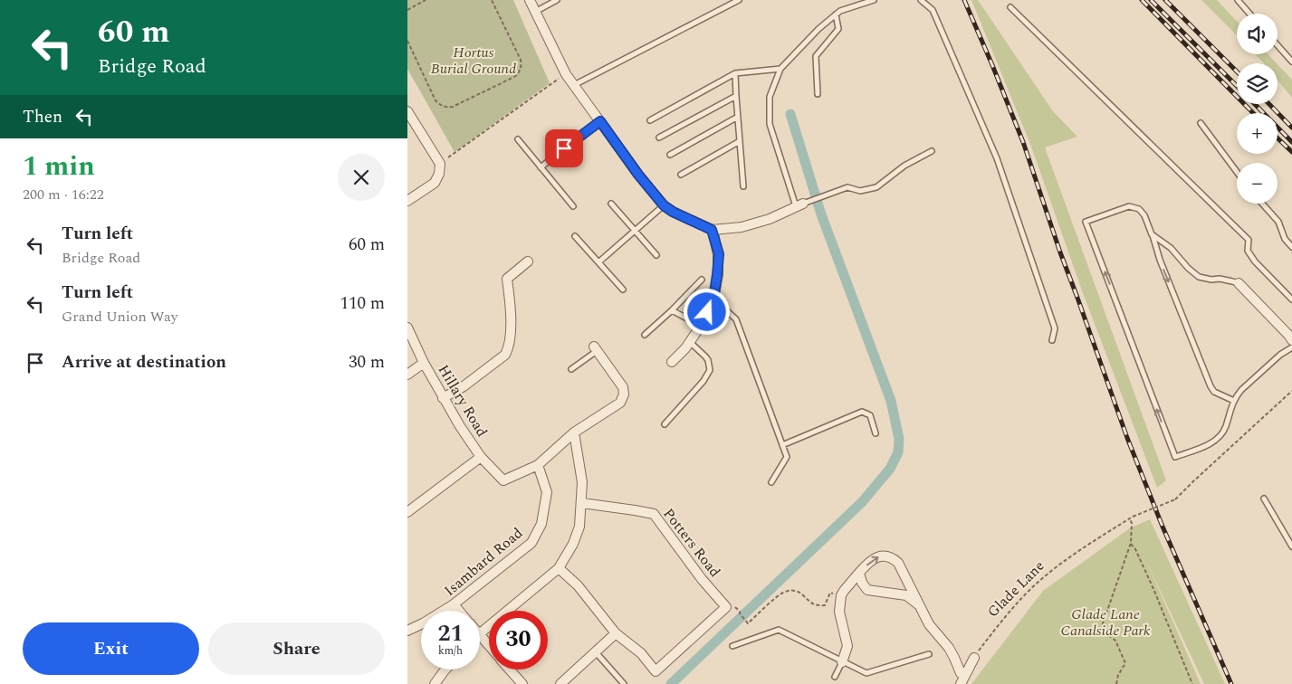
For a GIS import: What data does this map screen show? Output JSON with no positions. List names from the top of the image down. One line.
{"streets":{"street":["Hillary Road","Potters Road","Isambard Road"],"path":["Glade Lane"]},"crossings":[["Hillary Road","Isambard Road"]],"parks":["Hortus Burial Ground","Glade Lane Canalside Park"],"page":{"turn":["60 m","Bridge Road"],"map_buttons":["+","−"],"then":"Then","heading":["1 min","200 m · 16:22"],"list":[{"name":"Turn left","note":"Bridge Road","value":"60 m"},{"name":"Turn left","note":"Grand Union Way","value":"110 m"},{"name":"Arrive at destination","value":"30 m"}],"speed":"21 km/h","limit":"30","buttons":["Exit","Share"]}}
